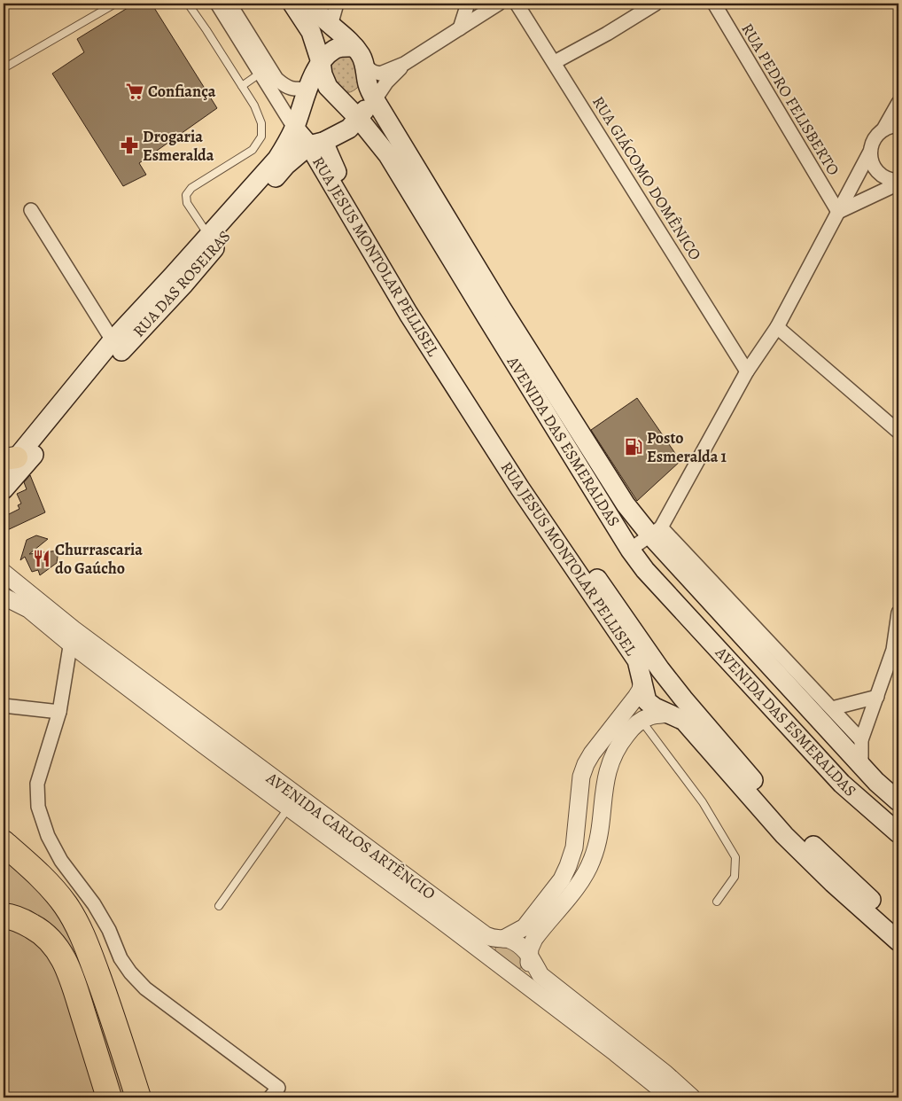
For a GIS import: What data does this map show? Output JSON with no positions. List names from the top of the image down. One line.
{"streets":{"main road":["RUA JESUS MONTOLAR PELLISEL","RUA DAS ROSEIRAS","AVENIDA DAS ESMERALDAS"],"street":["RUA PEDRO FELISBERTO","RUA GIÁCOMO DOMÊNICO","AVENIDA CARLOS ARTÊNCIO"]},"crossings":[["RUA JESUS MONTOLAR PELLISEL","RUA DAS ROSEIRAS"],["RUA DAS ROSEIRAS","AVENIDA DAS ESMERALDAS"]],"places":{"supermarket":["Confiança"],"pharmacy":["Drogaria Esmeralda"],"fuel station":["Posto Esmeralda 1"],"restaurant":["Churrascaria do Gaúcho"]}}
